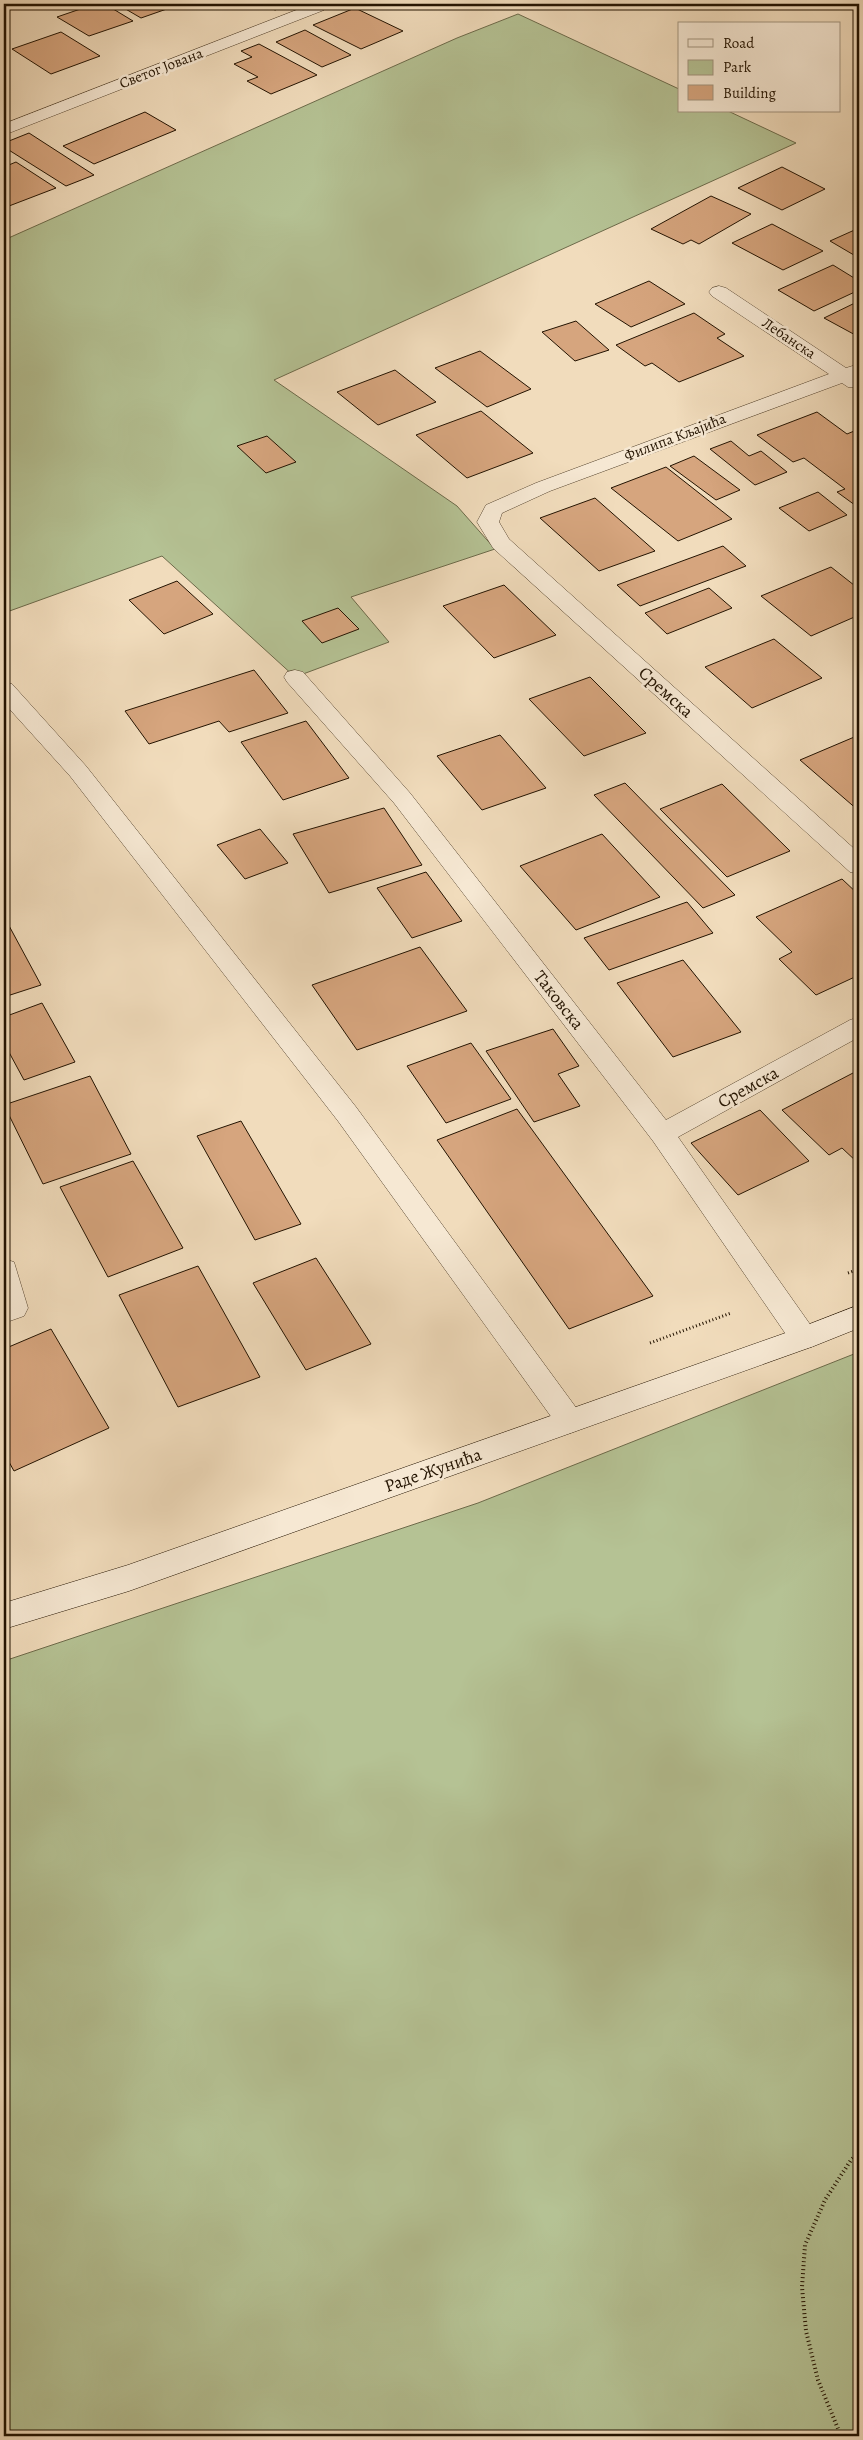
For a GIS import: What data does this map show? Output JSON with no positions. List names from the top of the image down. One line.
{"streets":{"street":["Светог Јована","Лебанска","Филипа Кљајића","Сремска","Таковска","Раде Жунића"]},"crossings":[["Лебанска","Филипа Кљајића"],["Филипа Кљајића","Сремска"],["Сремска","Таковска"],["Таковска","Раде Жунића"]],"legend":["Road","Park","Building"]}
